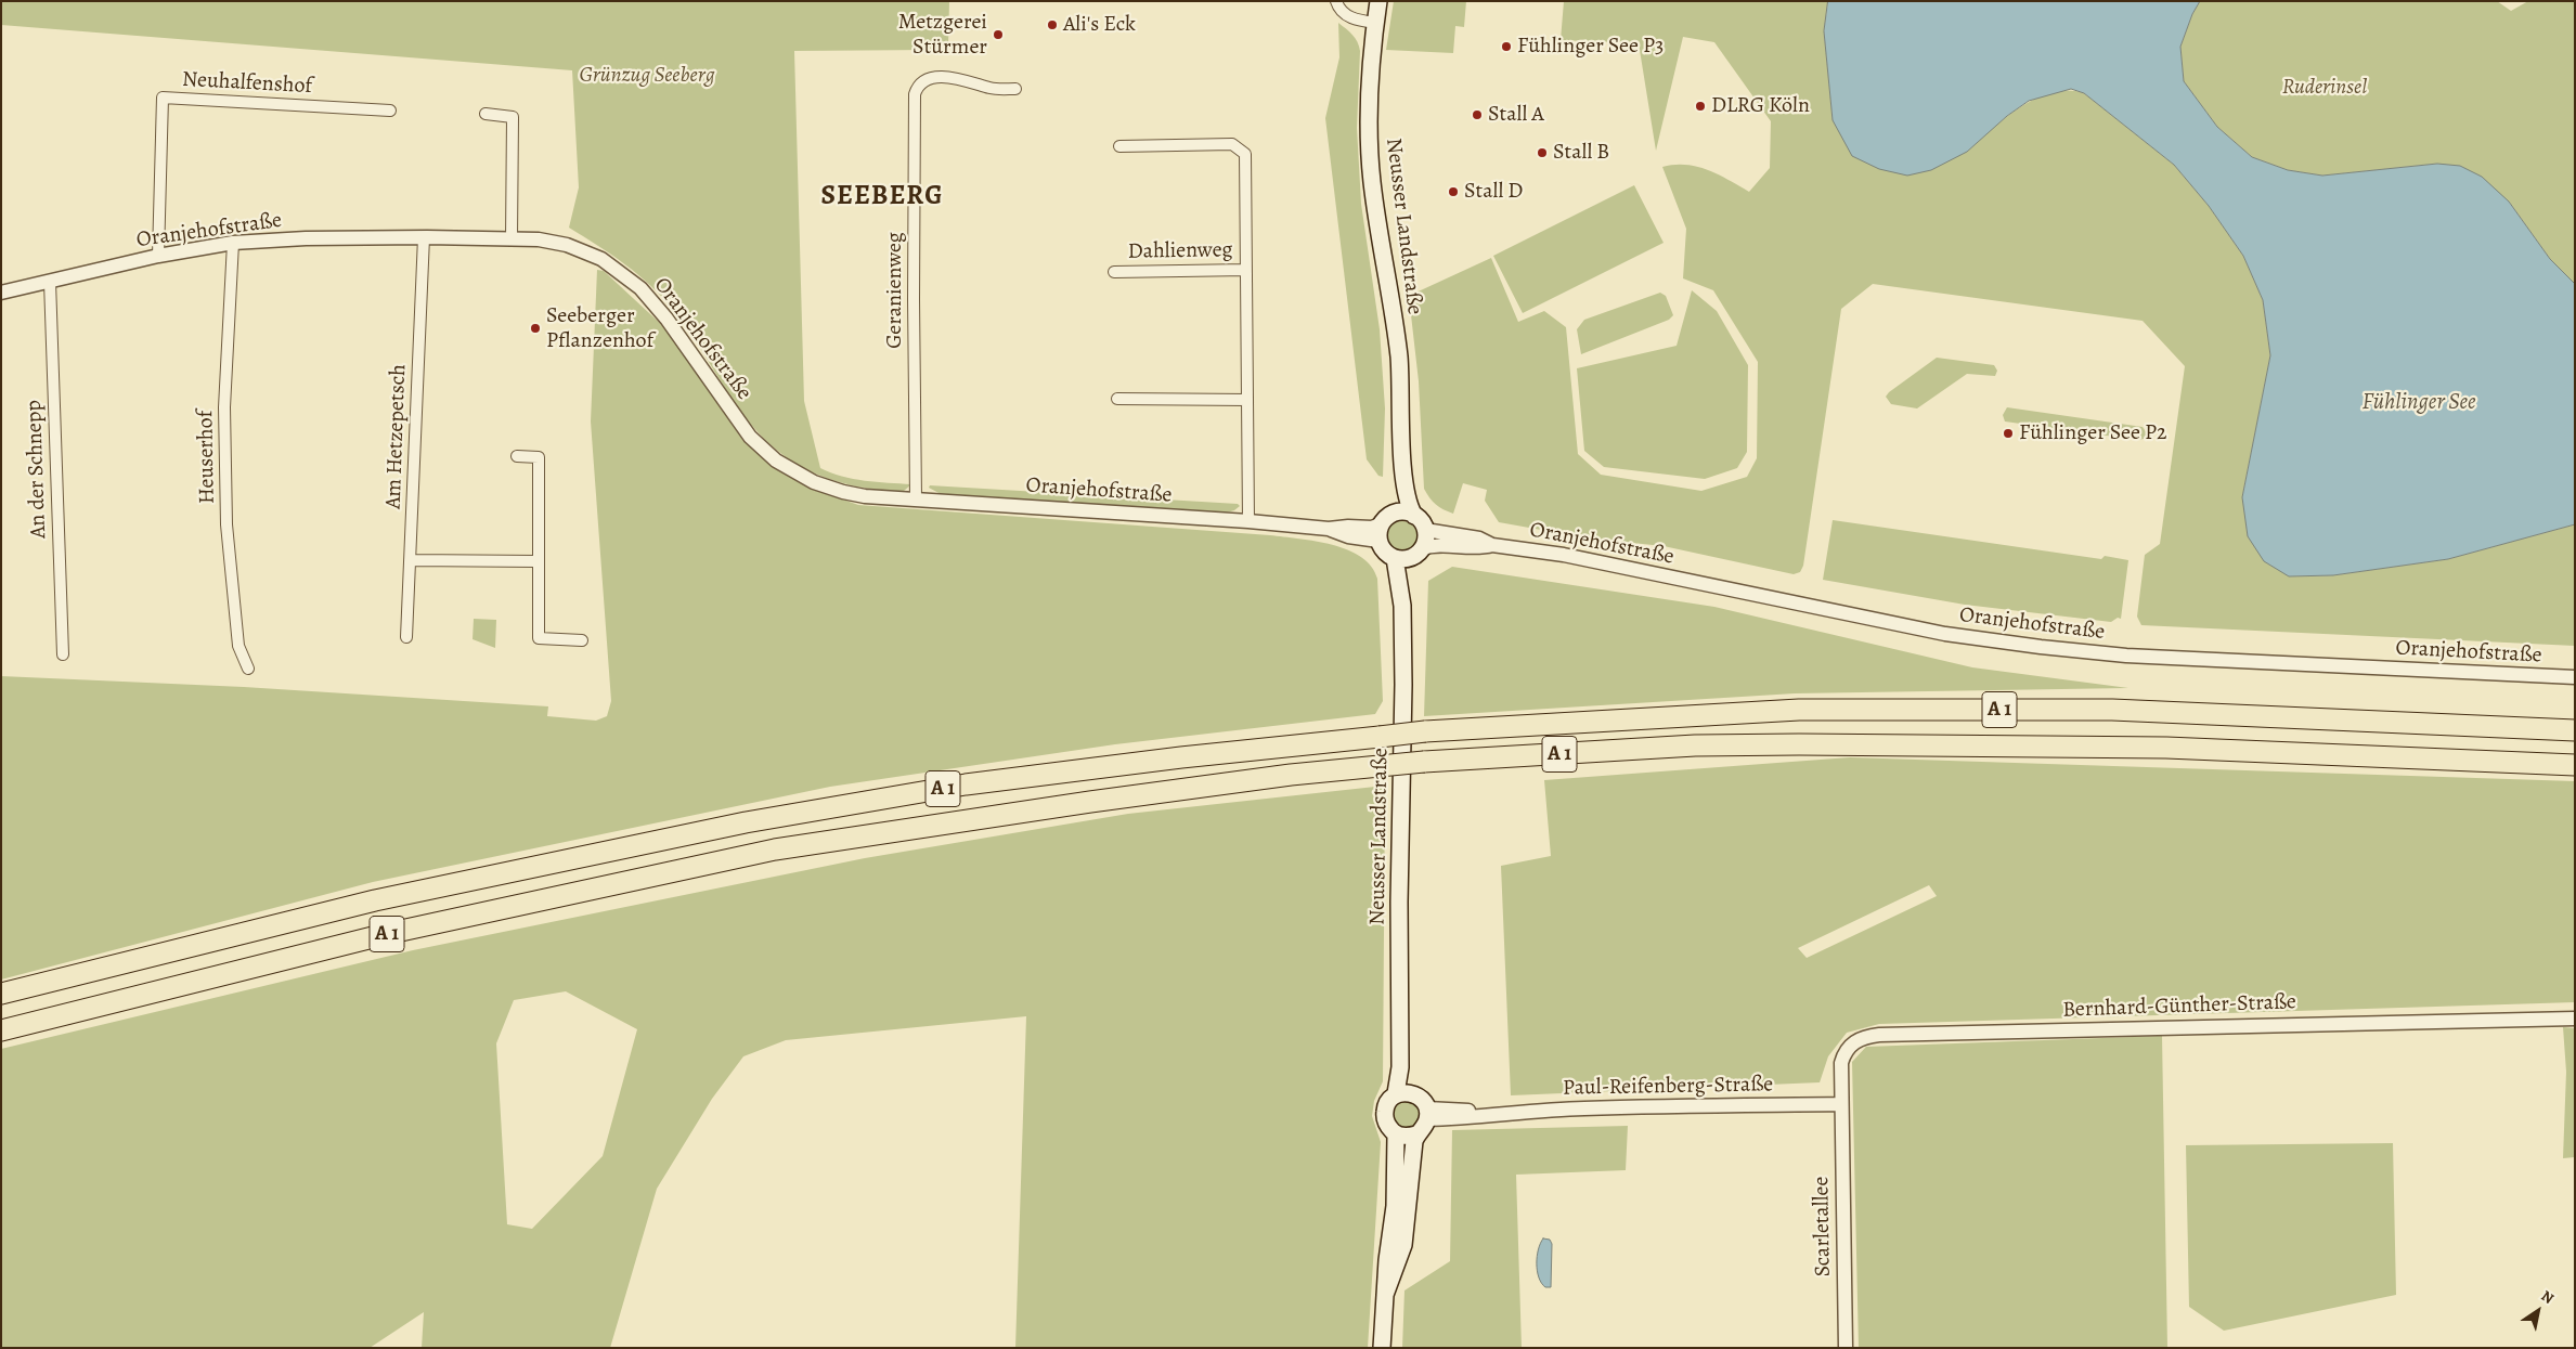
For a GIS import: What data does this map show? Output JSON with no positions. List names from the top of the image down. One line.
{"streets":{"highway":["A 1"],"main road":["Neusser Landstraße"],"street":["Neuhalfenshof","Oranjehofstraße","Dahlienweg","Geranienweg","Am Hetzepetsch","Heuserhof","An der Schnepp","Bernhard-Günther-Straße","Paul-Reifenberg-Straße","Scarletallee"]},"crossings":[["Neuhalfenshof","Oranjehofstraße"],["Neusser Landstraße","Oranjehofstraße"],["Neusser Landstraße","Paul-Reifenberg-Straße"],["Oranjehofstraße","Dahlienweg"],["Oranjehofstraße","Geranienweg"],["Oranjehofstraße","Am Hetzepetsch"],["Oranjehofstraße","Heuserhof"],["Oranjehofstraße","An der Schnepp"],["Bernhard-Günther-Straße","Paul-Reifenberg-Straße"],["Bernhard-Günther-Straße","Scarletallee"],["Paul-Reifenberg-Straße","Scarletallee"]],"districts":["SEEBERG"],"water":["Fühlinger See"],"parks":["Grünzug Seeberg","Ruderinsel"],"places":["Ali's Eck","Metzgerei Stürmer","Fühlinger See P3","DLRG Köln","Stall A","Stall B","Stall D","Seeberger Pflanzenhof","Fühlinger See P2"],"north":"top right"}
